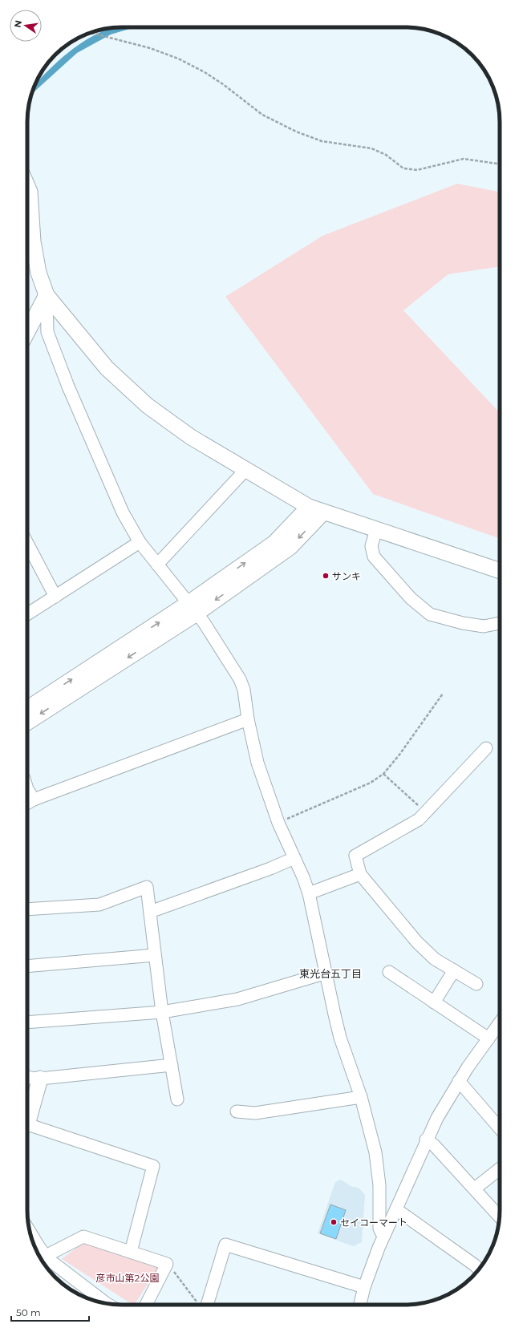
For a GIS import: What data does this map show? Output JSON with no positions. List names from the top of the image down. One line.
{"districts":["東光台五丁目"],"parks":["彦市山第2公園"],"places":["サンキ","セイコーマート"],"scale_bar":"50 m","north":"left"}
